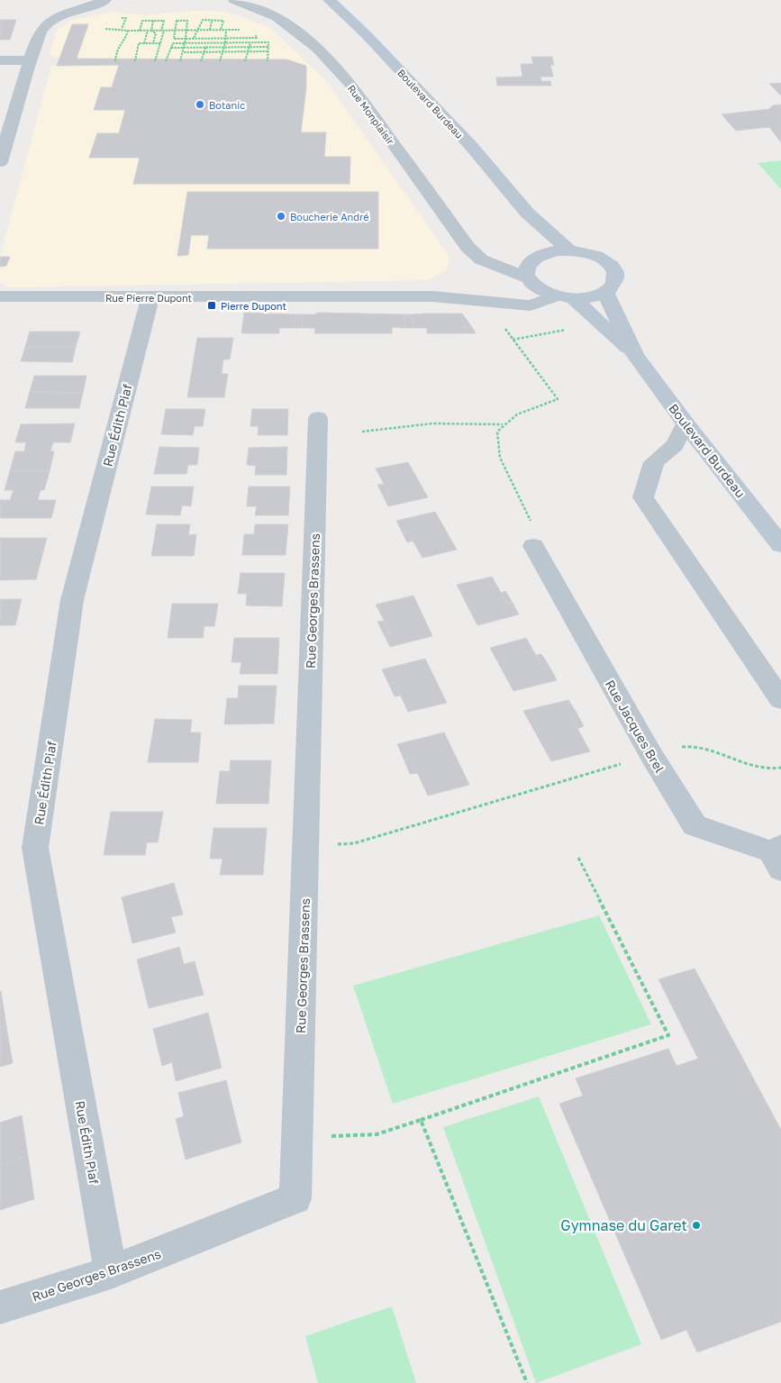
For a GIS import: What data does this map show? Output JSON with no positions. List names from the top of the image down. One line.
{"streets":{"main road":["Boulevard Burdeau"],"street":["Rue Monplaisir","Rue Pierre Dupont","Rue Édith Piaf","Rue Georges Brassens","Rue Jacques Brel"]},"crossings":[["Rue Monplaisir","Rue Pierre Dupont"],["Rue Pierre Dupont","Rue Édith Piaf"],["Rue Édith Piaf","Rue Georges Brassens"]],"places":{"other":["Botanic","Boucherie André","Gymnase du Garet"],"transit":["Pierre Dupont"]}}
